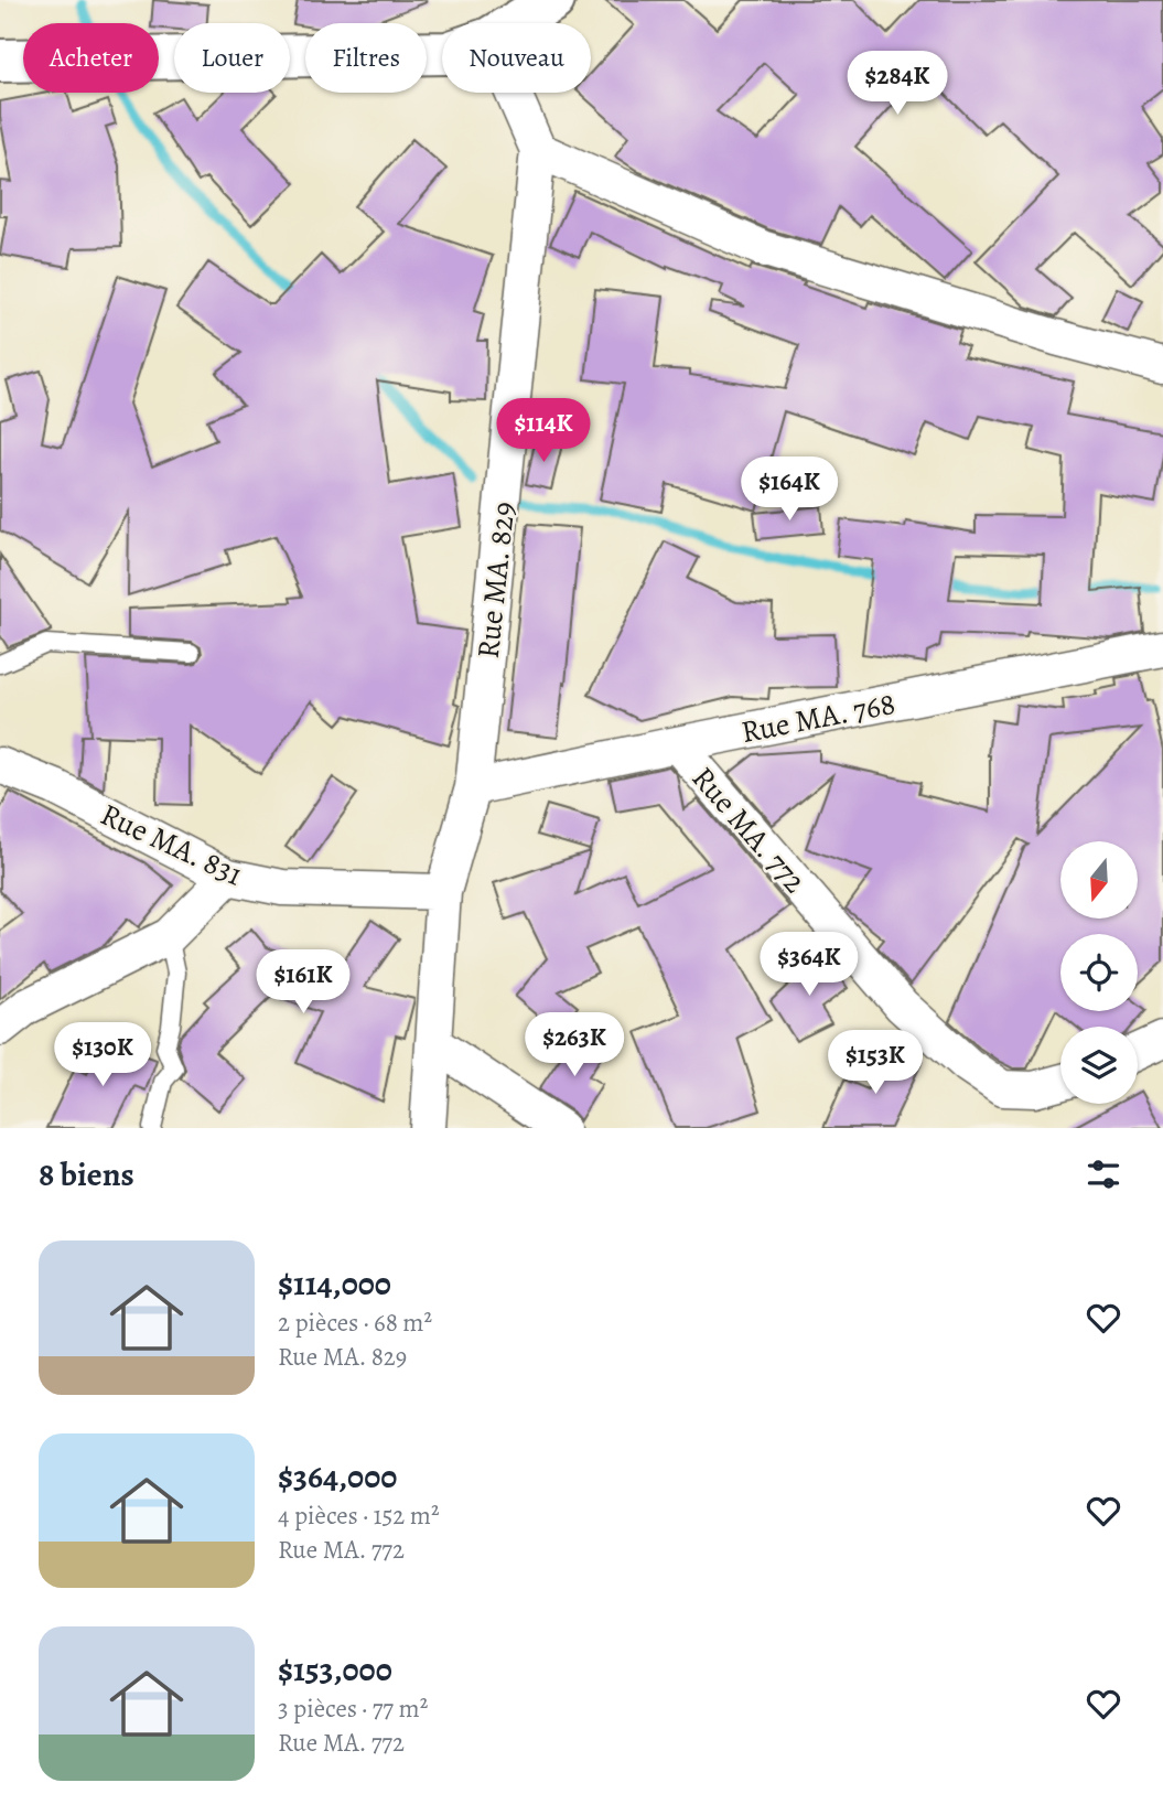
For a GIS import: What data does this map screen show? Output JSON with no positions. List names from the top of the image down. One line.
{"streets":{"street":["Rue MA. 829","Rue MA. 768","Rue MA. 772","Rue MA. 831"]},"crossings":[["Rue MA. 829","Rue MA. 768"],["Rue MA. 829","Rue MA. 831"],["Rue MA. 768","Rue MA. 772"]],"north":"bottom","page":{"chip":["Acheter","Louer","Filtres","Nouveau"],"price":["$284K","$114K","$164K","$364K","$161K","$263K","$130K","$153K"],"heading":"8 biens","list":[{"name":"$114,000","note":"2 pièces · 68 m² · Rue MA. 829"},{"name":"$364,000","note":"4 pièces · 152 m² · Rue MA. 772"},{"name":"$153,000","note":"3 pièces · 77 m² · Rue MA. 772"}]}}
